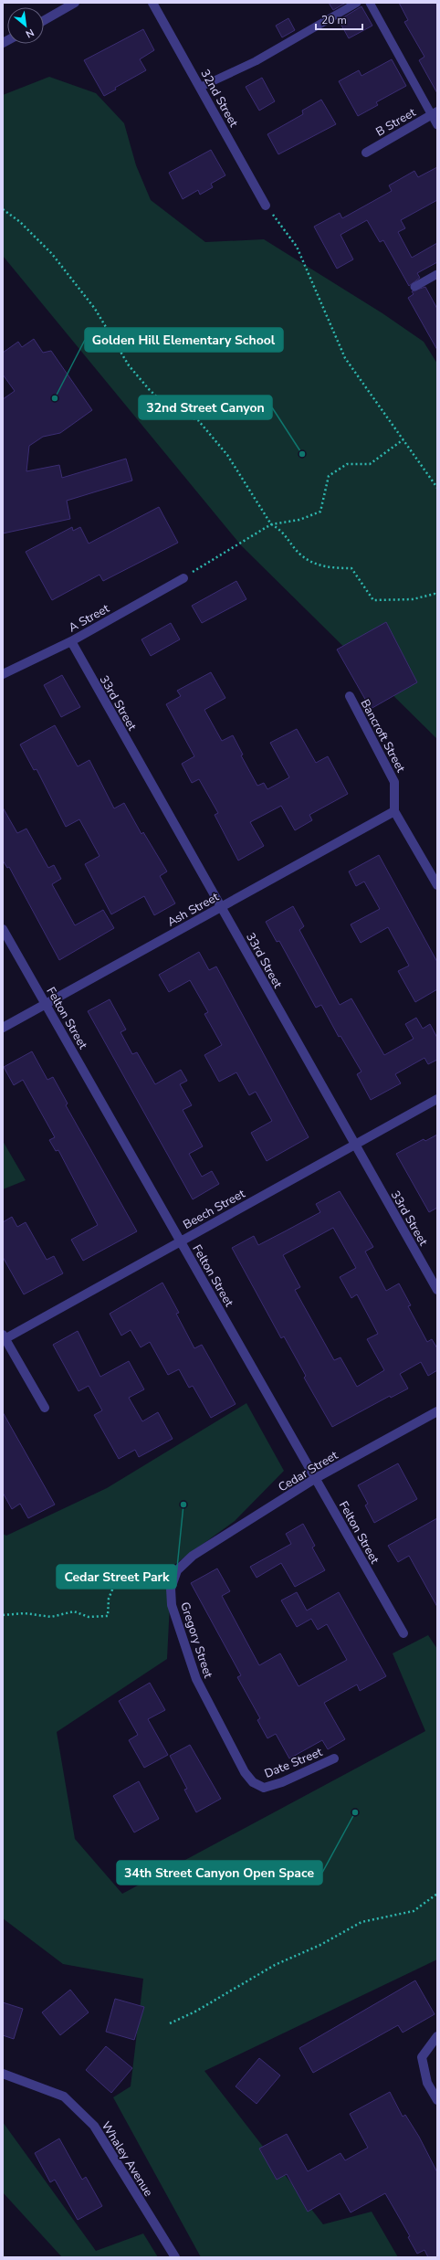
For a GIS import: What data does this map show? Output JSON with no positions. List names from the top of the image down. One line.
{"streets":{"street":["32nd Street","B Street","A Street","33rd Street","Bancroft Street","Ash Street","Felton Street","Beech Street","Cedar Street","Gregory Street","Date Street","Whaley Avenue"]},"crossings":[["A Street","33rd Street"],["33rd Street","Ash Street"],["33rd Street","Beech Street"],["Bancroft Street","Ash Street"],["Ash Street","Felton Street"],["Felton Street","Beech Street"],["Felton Street","Cedar Street"],["Cedar Street","Gregory Street"],["Gregory Street","Date Street"]],"places":["Golden Hill Elementary School","32nd Street Canyon","Cedar Street Park","34th Street Canyon Open Space"],"scale_bar":"20 m","north":"bottom right"}
